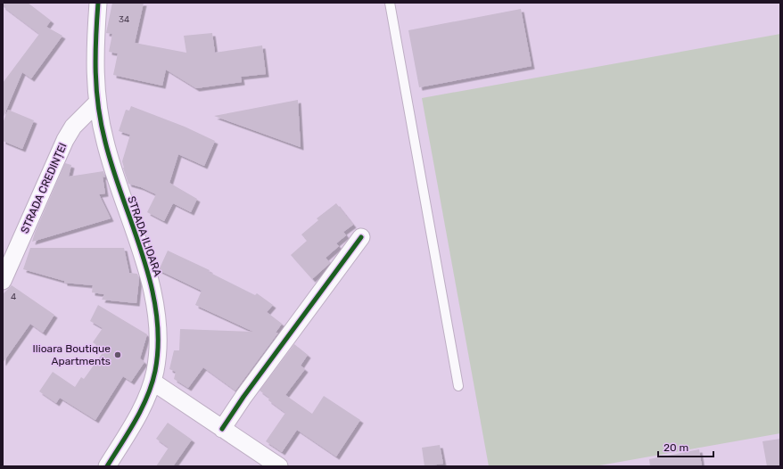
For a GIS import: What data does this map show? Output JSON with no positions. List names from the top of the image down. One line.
{"streets":{"street":["STRADA CREDINȚEI","STRADA ILIOARA"]},"crossings":[["STRADA CREDINȚEI","STRADA ILIOARA"]],"places":["Ilioara Boutique Apartments"],"house_numbers":["34","4"],"scale_bar":"20 m"}
